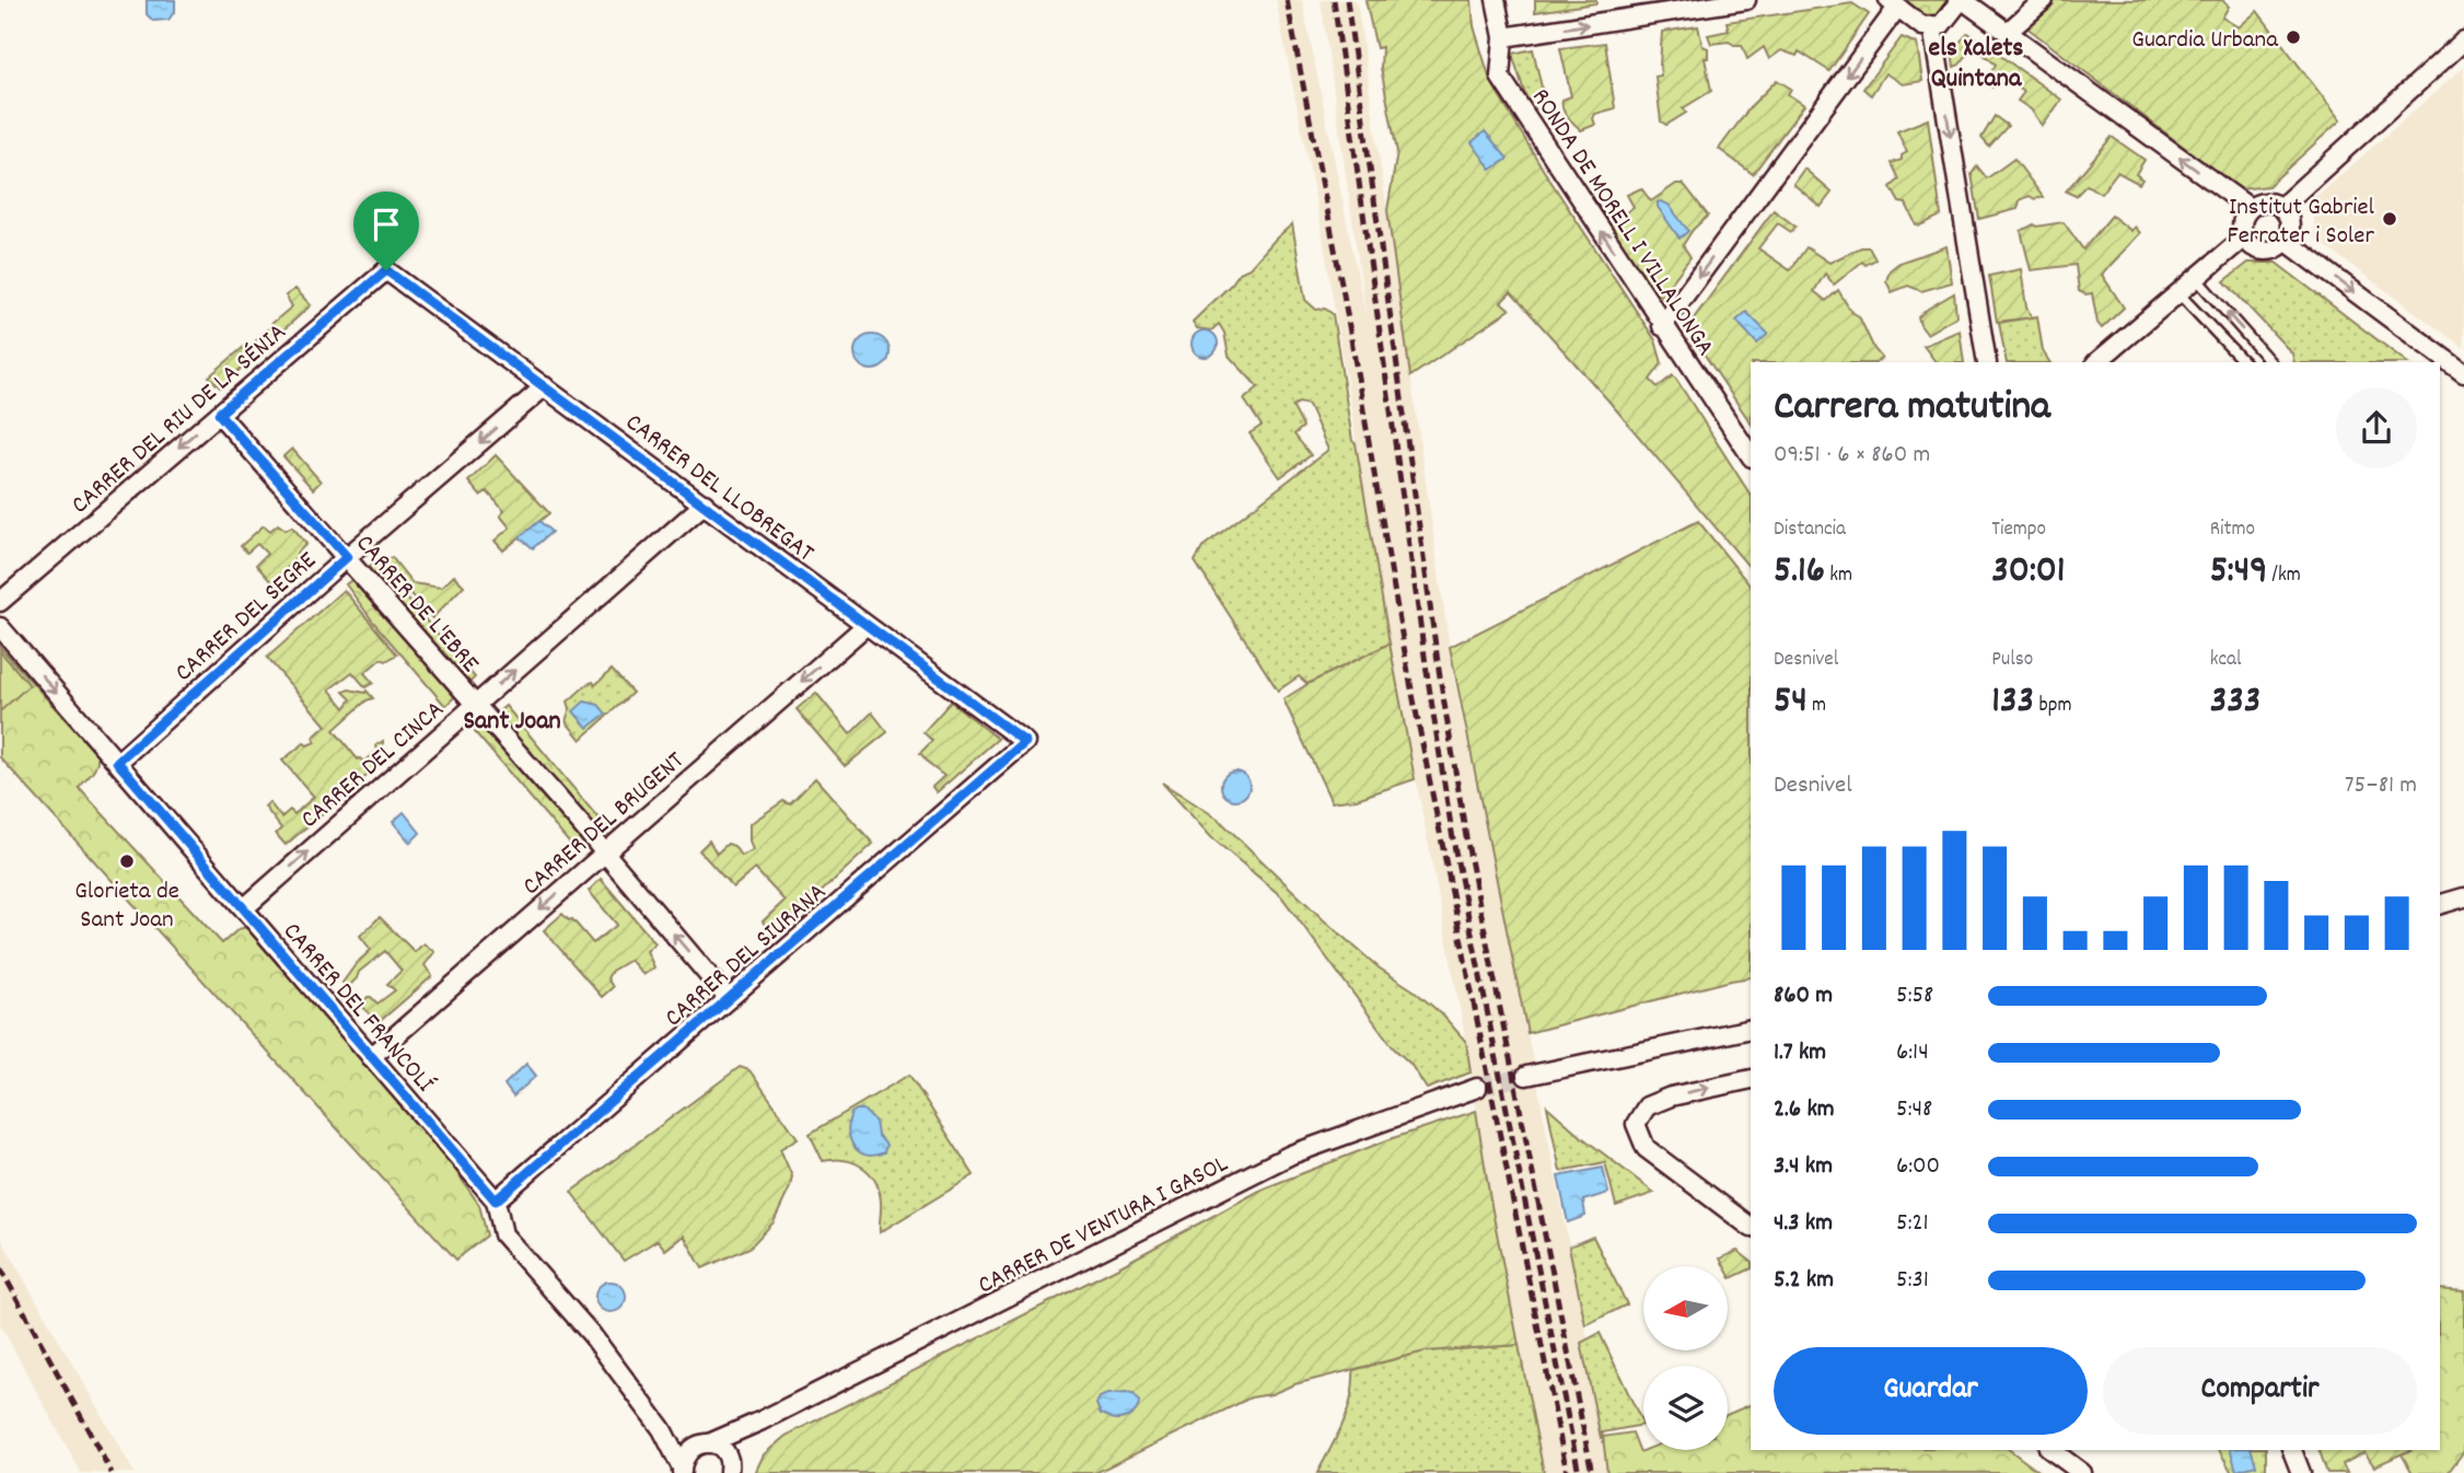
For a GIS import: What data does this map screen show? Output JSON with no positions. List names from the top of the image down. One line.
{"streets":{"street":["RONDA DE MORELL I VILLALONGA","CARRER DEL RIU DE LA SÉNIA","CARRER DEL LLOBREGAT","CARRER DE L'EBRE","CARRER DEL SEGRE","CARRER DEL CINCA","CARRER DEL BRUGENT","CARRER DEL SIURANA","CARRER DEL FRANCOLÍ","CARRER DE VENTURA I GASOL"]},"crossings":[["CARRER DEL RIU DE LA SÉNIA","CARRER DEL LLOBREGAT"],["CARRER DEL RIU DE LA SÉNIA","CARRER DE L'EBRE"],["CARRER DEL LLOBREGAT","CARRER DEL SEGRE"],["CARRER DEL LLOBREGAT","CARRER DEL CINCA"],["CARRER DEL LLOBREGAT","CARRER DEL BRUGENT"],["CARRER DEL LLOBREGAT","CARRER DEL SIURANA"],["CARRER DE L'EBRE","CARRER DEL SEGRE"],["CARRER DE L'EBRE","CARRER DEL CINCA"],["CARRER DE L'EBRE","CARRER DEL BRUGENT"],["CARRER DE L'EBRE","CARRER DEL SIURANA"],["CARRER DEL SEGRE","CARRER DEL FRANCOLÍ"],["CARRER DEL CINCA","CARRER DEL FRANCOLÍ"],["CARRER DEL BRUGENT","CARRER DEL FRANCOLÍ"],["CARRER DEL SIURANA","CARRER DEL FRANCOLÍ"],["CARRER DEL FRANCOLÍ","CARRER DE VENTURA I GASOL"]],"one_way":["RONDA DE MORELL I VILLALONGA","CARRER DEL RIU DE LA SÉNIA","CARRER DEL SEGRE","CARRER DEL CINCA","CARRER DEL BRUGENT"],"districts":["els Xalets Quintana","Sant Joan"],"places":["Guardia Urbana","Institut Gabriel Ferrater i Soler","Glorieta de Sant Joan"],"north":"left","page":{"heading":["Carrera matutina","09:51 · 6 × 860 m"],"stats":[["Distancia","5.16 km"],["Tiempo","30:01"],["Ritmo","5:49 /km"],["Desnivel","54 m"],["Pulso","133 bpm"],["kcal","333"]],"chart":["Desnivel","75–81 m"],"list":[{"name":"860 m","note":"5:58"},{"name":"1.7 km","note":"6:14"},{"name":"2.6 km","note":"5:48"},{"name":"3.4 km","note":"6:00"},{"name":"4.3 km","note":"5:21"},{"name":"5.2 km","note":"5:31"}],"buttons":["Guardar","Compartir"]}}
